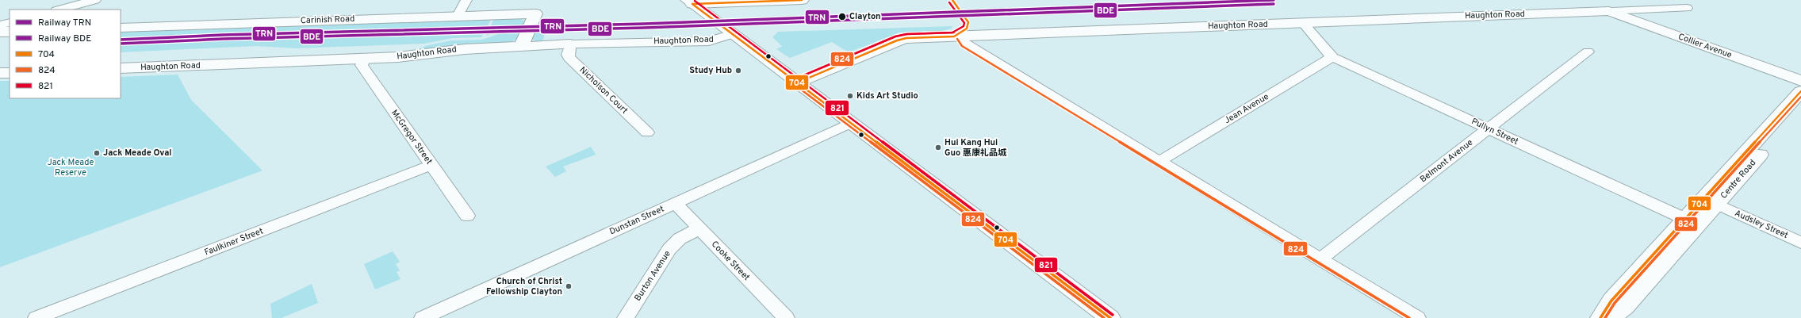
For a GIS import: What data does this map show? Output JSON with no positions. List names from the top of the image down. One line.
{"streets":{"street":["Haughton Road","Carinish Road","Collier Avenue","Nicholson Court","Jean Avenue","Pullyn Street","McGregor Street","Belmont Avenue","Centre Road","Dunstan Street","Audsley Street","Faulkiner Street","Cooke Street","Burton Avenue"]},"crossings":[["Haughton Road","Carinish Road"],["Haughton Road","Collier Avenue"],["Haughton Road","Nicholson Court"],["Haughton Road","Pullyn Street"],["Haughton Road","McGregor Street"],["Jean Avenue","Pullyn Street"],["Pullyn Street","Belmont Avenue"],["Pullyn Street","Centre Road"],["McGregor Street","Faulkiner Street"],["Centre Road","Audsley Street"],["Dunstan Street","Cooke Street"],["Cooke Street","Burton Avenue"]],"parks":["Jack Meade Reserve"],"places":["Clayton","Study Hub","Kids Art Studio","Hui Kang Hui Guo 惠康礼品城","Jack Meade Oval","Church of Christ Fellowship Clayton"],"lines":["rail line TRN","transit line 704","transit line 821","rail line BDE","transit line 824"],"legend":["Railway TRN","Railway BDE","704","824","821"]}
